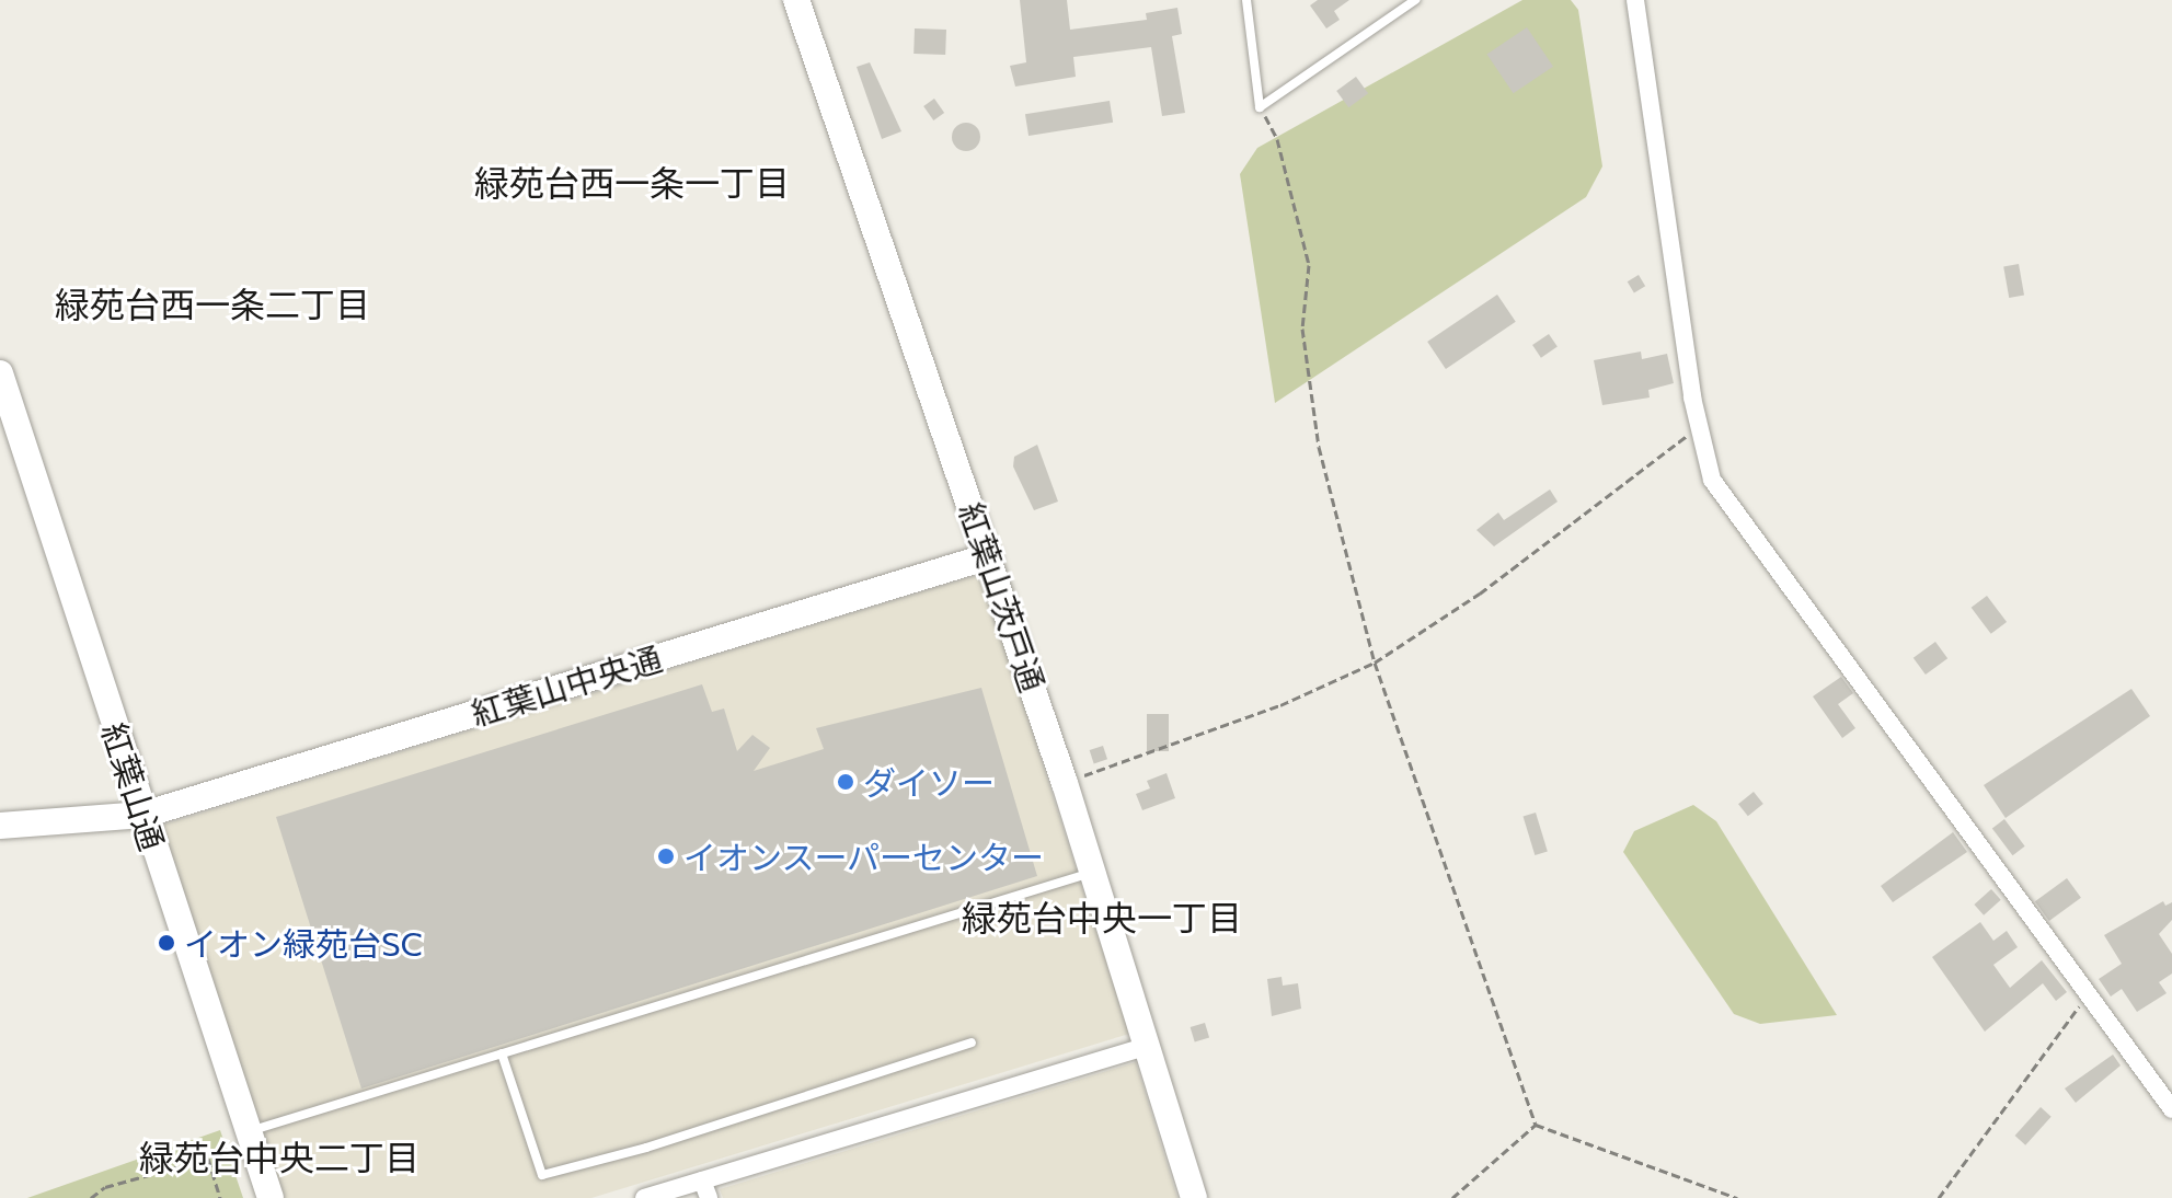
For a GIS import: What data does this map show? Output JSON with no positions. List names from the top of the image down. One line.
{"streets":{"street":["紅葉山茨戸通","紅葉山中央通","紅葉山通"]},"crossings":[["紅葉山茨戸通","紅葉山中央通"],["紅葉山中央通","紅葉山通"]],"districts":["緑苑台西一条一丁目","緑苑台西一条二丁目","緑苑台中央一丁目","緑苑台中央二丁目"],"places":["ダイソー","イオンスーパーセンター","イオン緑苑台SC"]}
